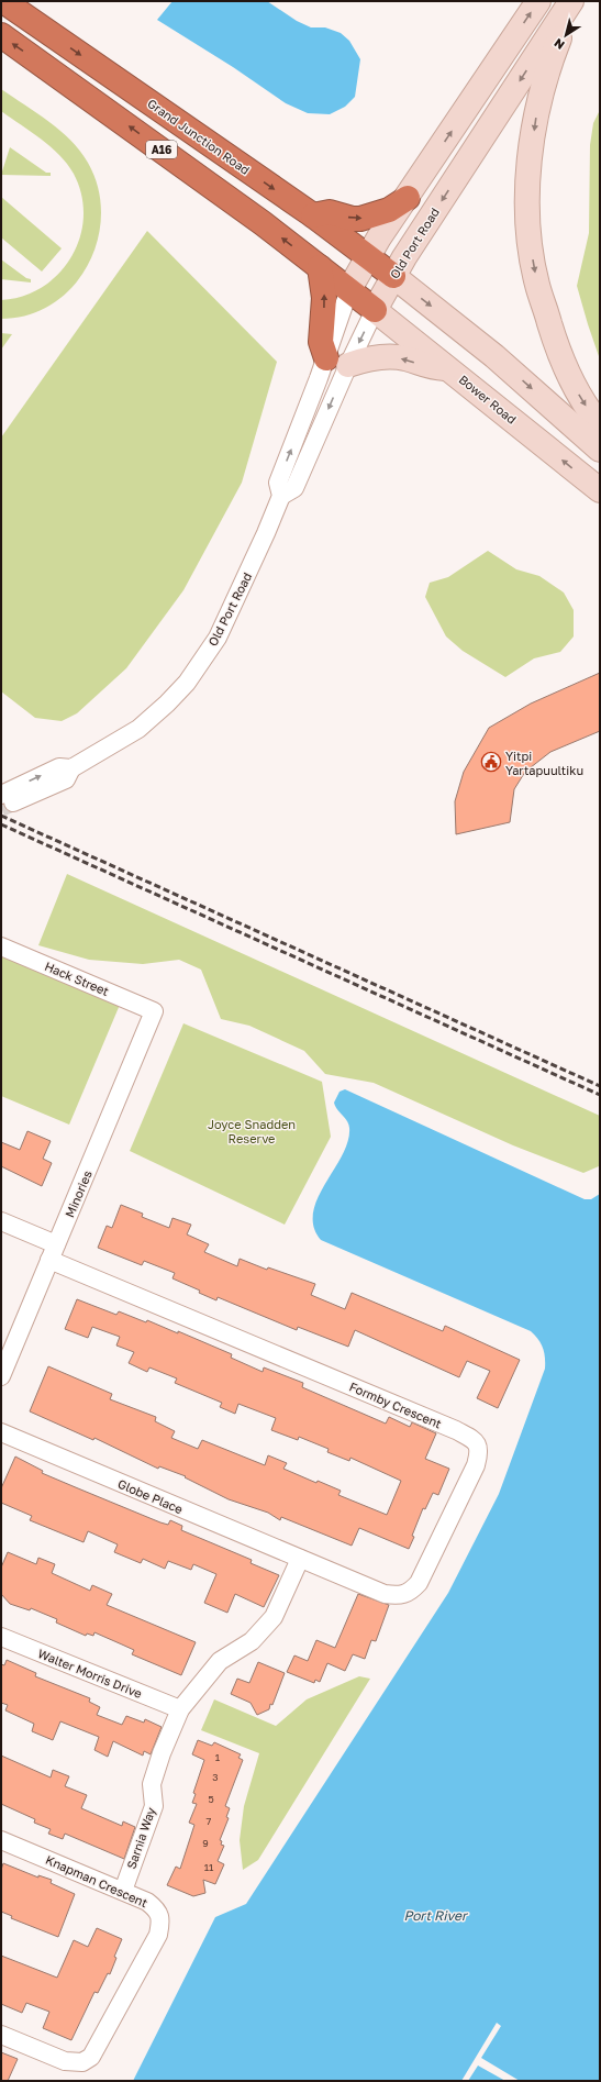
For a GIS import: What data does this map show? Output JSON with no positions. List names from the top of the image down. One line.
{"streets":{"highway":["Grand Junction Road","A16"],"main road":["Old Port Road","Bower Road"],"street":["Hack Street","Minories","Formby Crescent","Globe Place","Walter Morris Drive","Sarnia Way","Knapman Crescent"]},"crossings":[["Grand Junction Road","A16"],["Grand Junction Road","Old Port Road"],["A16","Old Port Road"],["A16","Bower Road"],["Old Port Road","Bower Road"],["Hack Street","Minories"],["Minories","Formby Crescent"],["Formby Crescent","Globe Place"],["Formby Crescent","Sarnia Way"],["Globe Place","Sarnia Way"],["Walter Morris Drive","Sarnia Way"],["Sarnia Way","Knapman Crescent"]],"water":["Port River"],"parks":["Joyce Snadden Reserve"],"places":{"public building":["Yitpi Yartapuultiku"]},"house_numbers":["1","3","5","7","9","11"],"north":"bottom left"}
